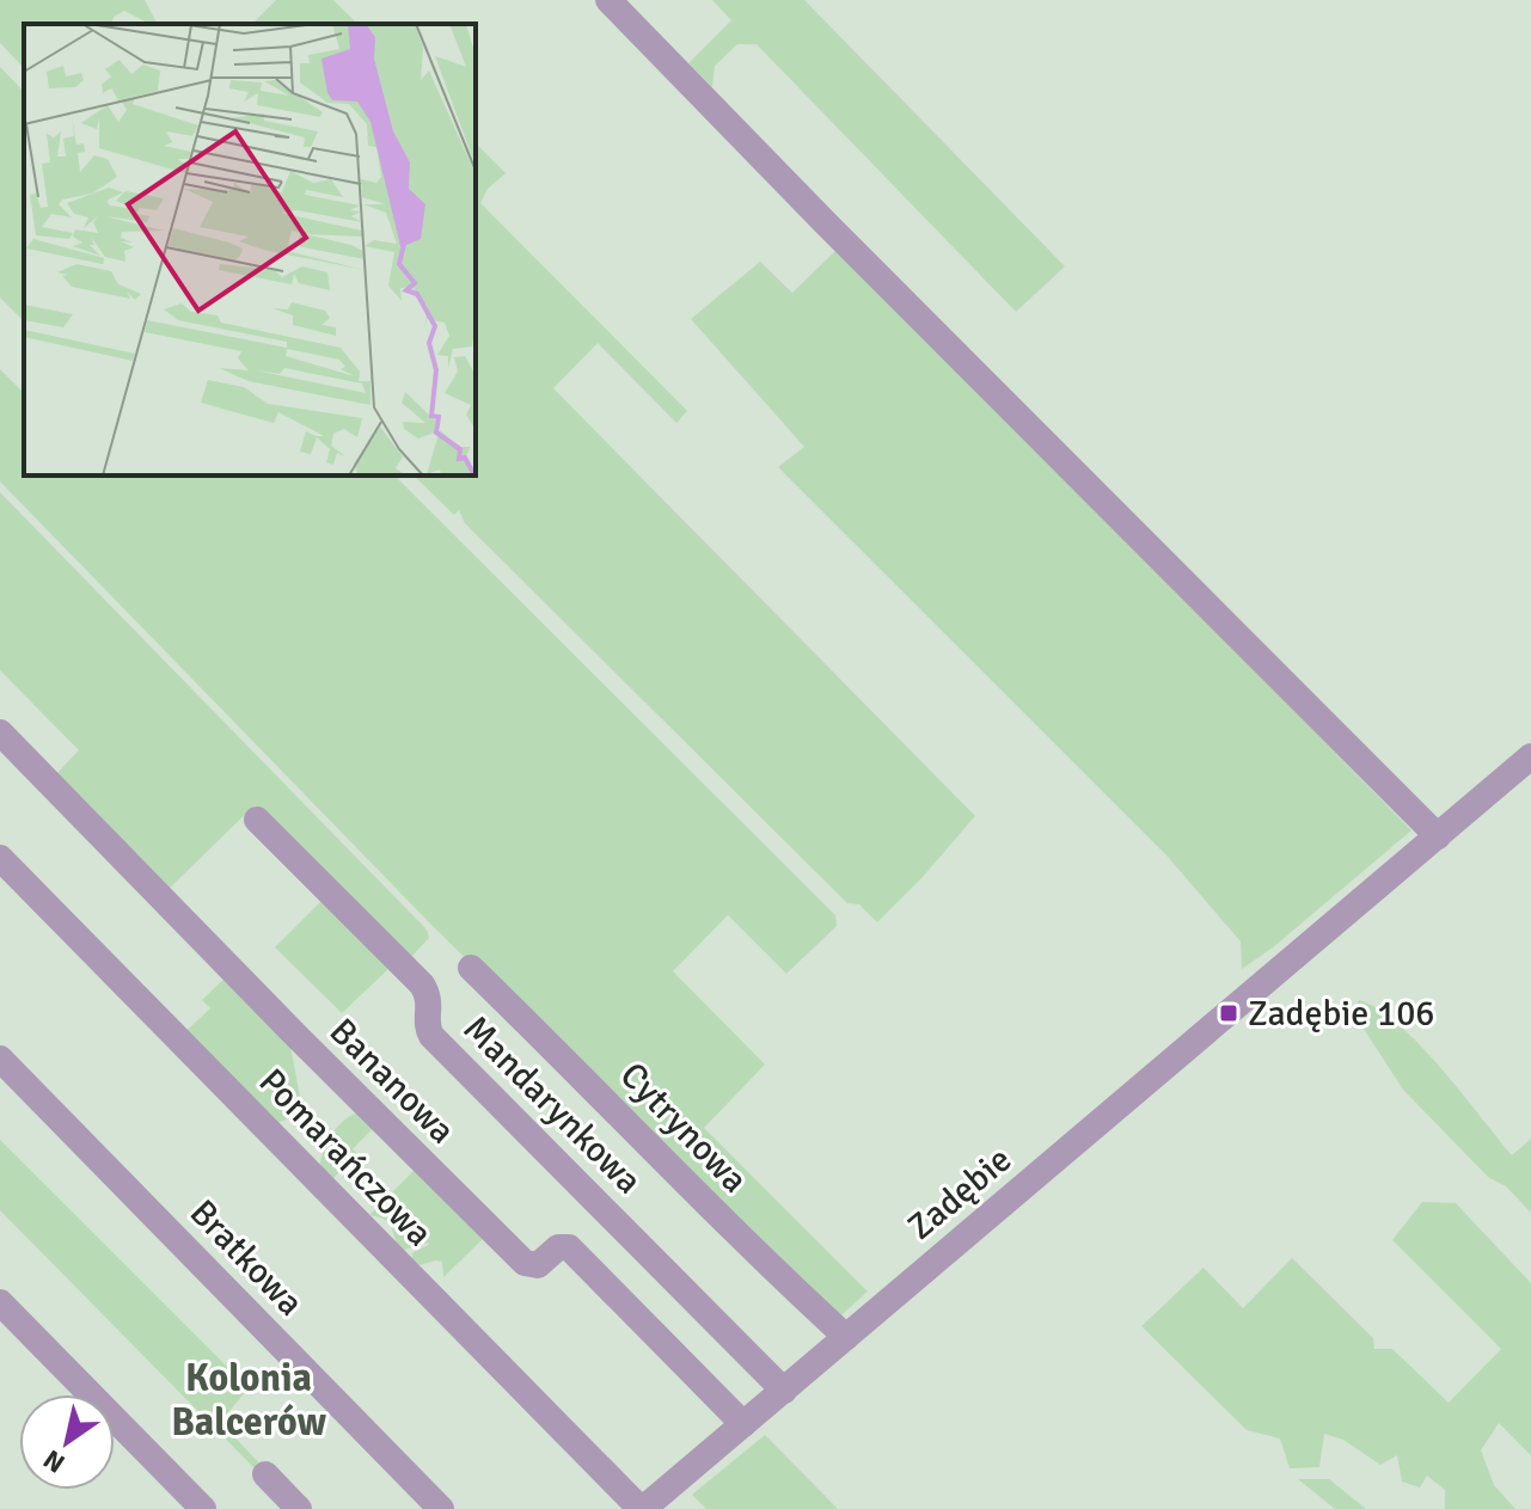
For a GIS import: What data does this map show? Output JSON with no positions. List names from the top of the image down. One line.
{"streets":{"street":["Bananowa","Mandarynkowa","Cytrynowa","Pomarańczowa","Zadębie","Bratkowa"]},"crossings":[["Bananowa","Zadębie"],["Mandarynkowa","Zadębie"],["Cytrynowa","Zadębie"],["Pomarańczowa","Zadębie"]],"districts":["Kolonia Balcerów"],"places":{"transit":["Zadębie 106"]},"north":"bottom left"}
